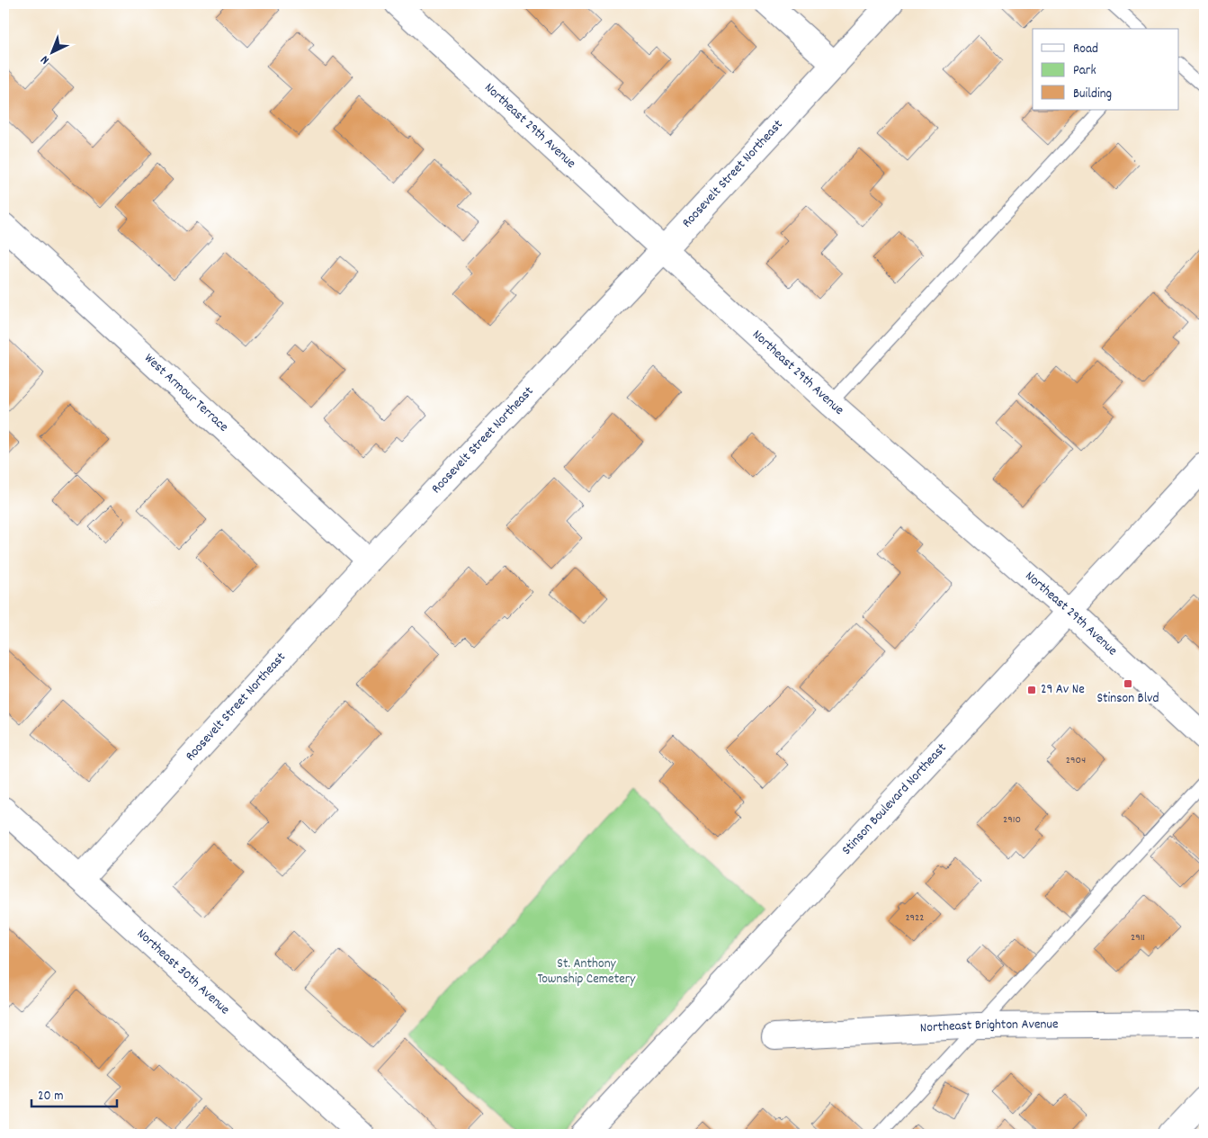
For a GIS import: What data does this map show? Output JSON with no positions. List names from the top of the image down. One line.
{"streets":{"street":["Northeast 29th Avenue","Roosevelt Street Northeast","West Armour Terrace","Stinson Boulevard Northeast","Northeast 30th Avenue","Northeast Brighton Avenue"]},"crossings":[["Northeast 29th Avenue","Roosevelt Street Northeast"],["Northeast 29th Avenue","Stinson Boulevard Northeast"],["Roosevelt Street Northeast","West Armour Terrace"],["Roosevelt Street Northeast","Northeast 30th Avenue"]],"parks":["St. Anthony Township Cemetery"],"places":{"transit":["Stinson Blvd","29 Av Ne"]},"house_numbers":["2904","2910","2922","2911"],"legend":["Road","Park","Building"],"scale_bar":"20 m","north":"bottom left"}
